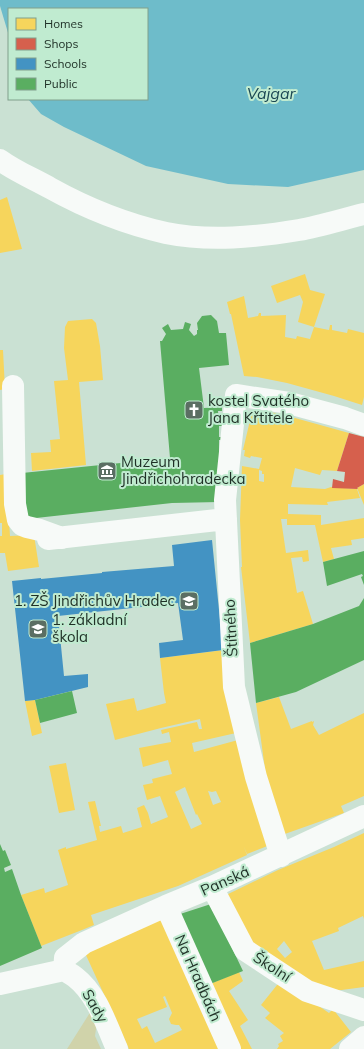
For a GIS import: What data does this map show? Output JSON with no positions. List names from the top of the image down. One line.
{"streets":{"street":["Štítného","Panská","Školní","Na Hradbách","Sady"]},"crossings":[["Štítného","Panská"],["Panská","Školní"],["Panská","Na Hradbách"],["Panská","Sady"]],"water":["Vajgar"],"places":{"church":["kostel Svatého Jana Křtitele"],"museum":["Muzeum Jindřichohradecka"],"school or university":["1. ZŠ Jindřichův Hradec","1. základní škola"]},"legend":["Homes","Shops","Schools","Public"]}
